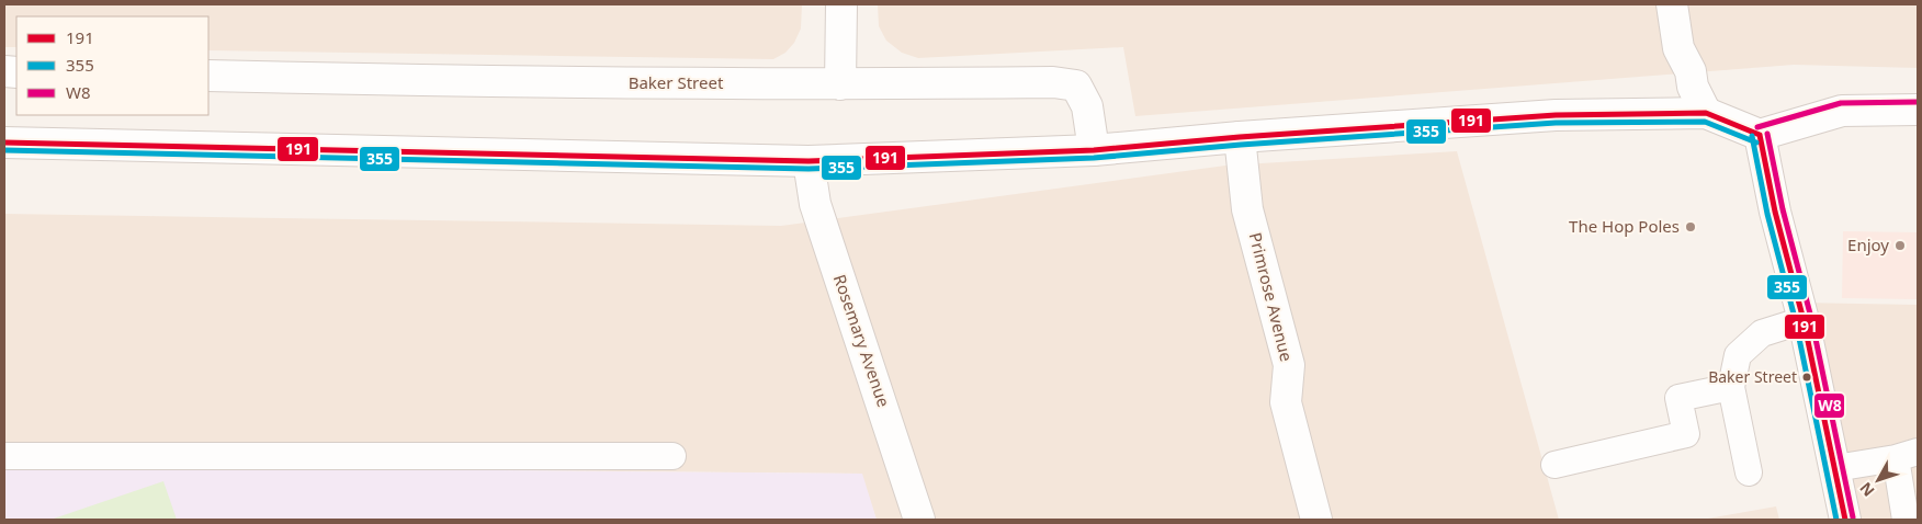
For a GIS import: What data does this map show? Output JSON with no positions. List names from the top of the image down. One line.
{"streets":{"street":["Baker Street","Primrose Avenue","Rosemary Avenue"]},"places":["The Hop Poles","Enjoy","Baker Street"],"lines":["transit line W8","transit line 191","transit line 355"],"legend":["191","355","W8"],"north":"bottom left"}
